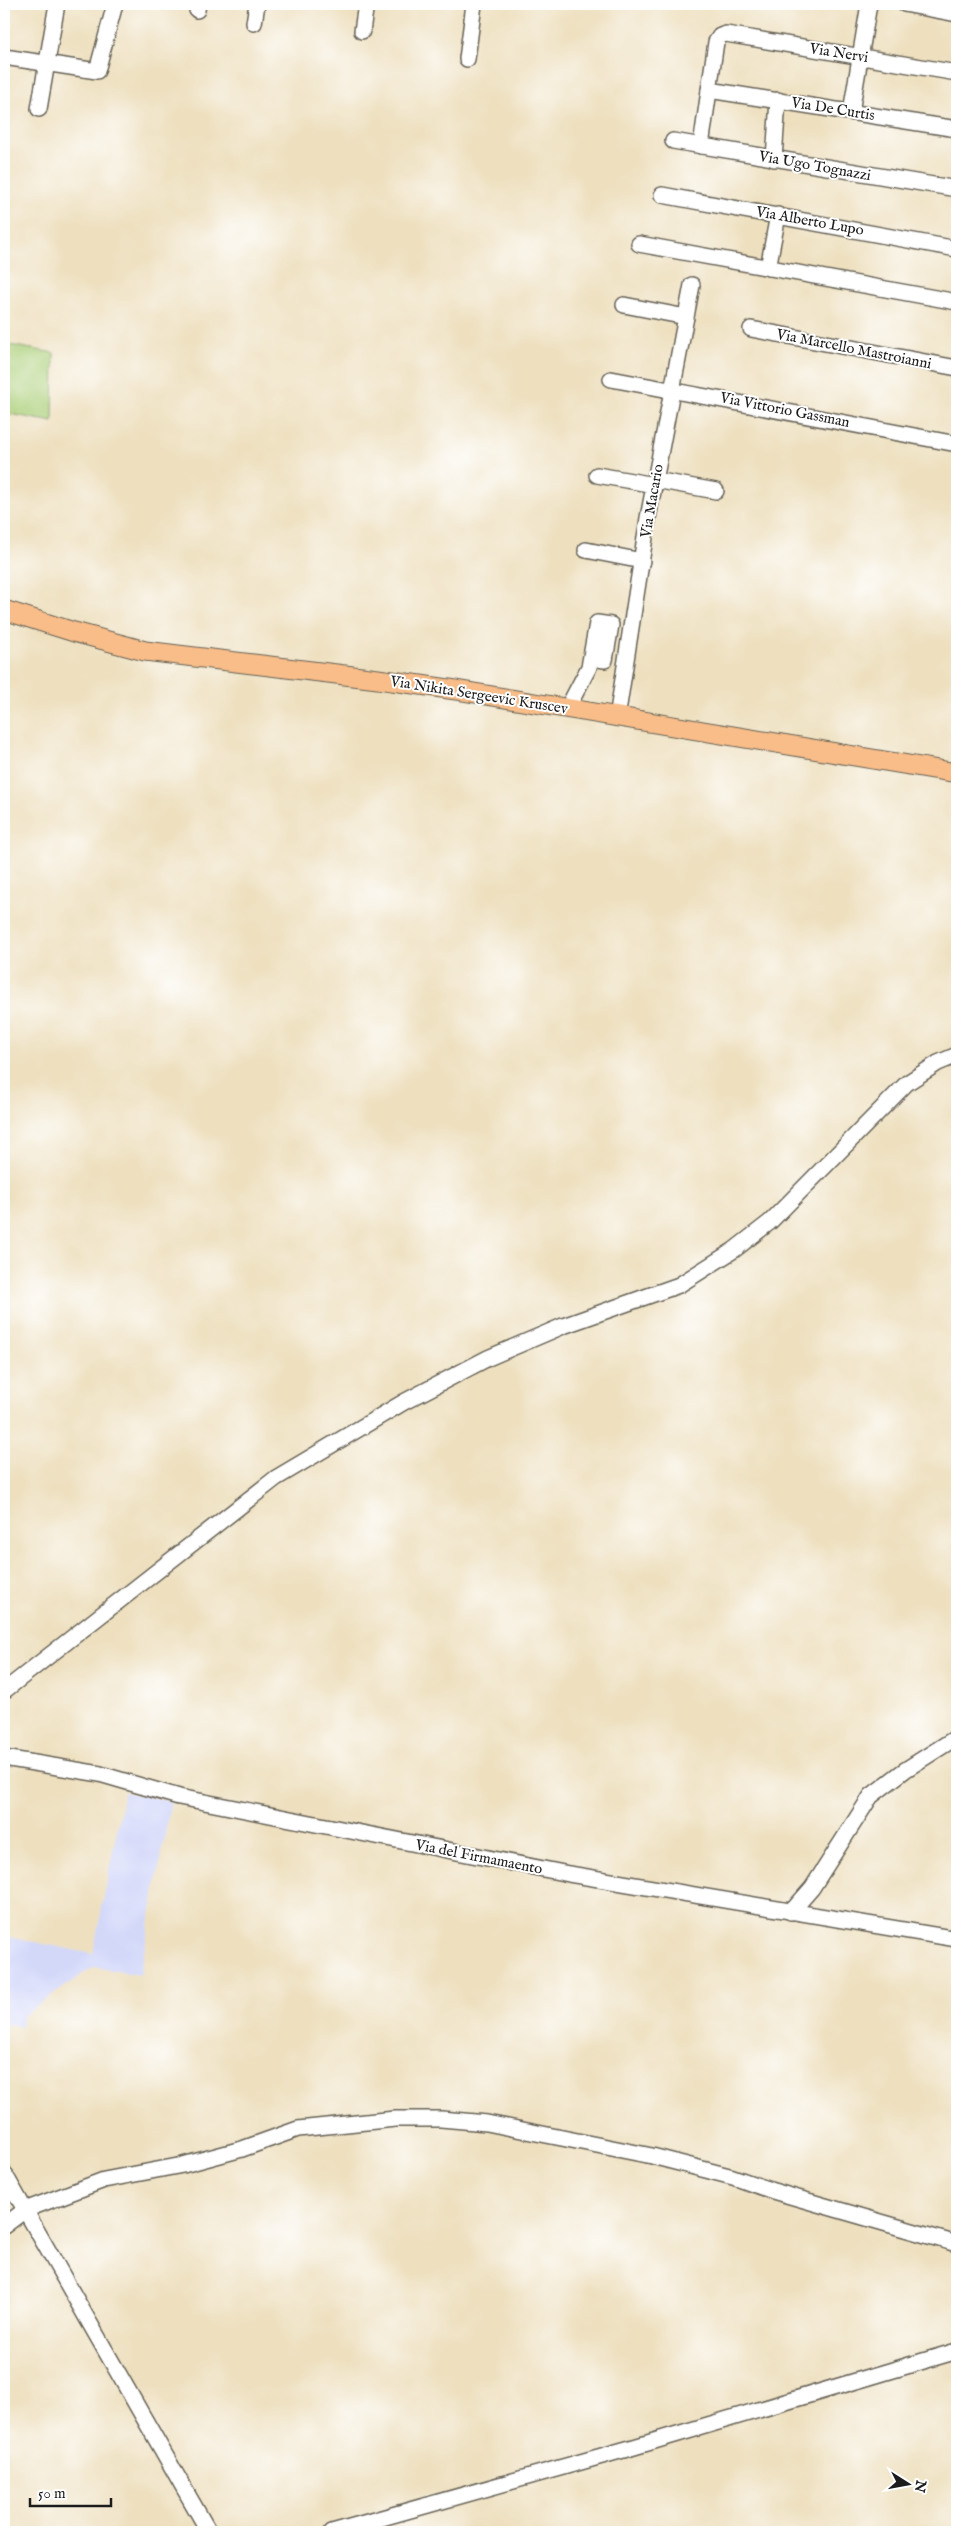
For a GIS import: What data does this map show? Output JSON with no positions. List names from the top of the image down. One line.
{"streets":{"main road":["Via Nikita Sergeevic Kruscev"],"street":["Via Nervi","Via De Curtis","Via Ugo Tognazzi","Via Alberto Lupo","Via Marcello Mastroianni","Via Vittorio Gassman","Via Macario","Via del Firmamaento"]},"crossings":[["Via Nervi","Via De Curtis"],["Via Vittorio Gassman","Via Macario"],["Via Macario","Via Nikita Sergeevic Kruscev"]],"scale_bar":"50 m","north":"right"}
